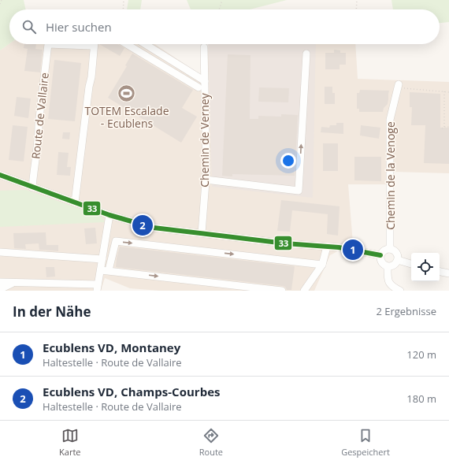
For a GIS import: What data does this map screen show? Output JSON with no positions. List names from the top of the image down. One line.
{"streets":{"street":["Route de Vallaire","Chemin de Verney","Chemin de la Venoge"]},"places":{"sports":["TOTEM Escalade - Ecublens"]},"lines":["transit line 33"],"page":{"search":"Hier suchen","pins":["2","1"],"heading":["In der Nähe","2 Ergebnisse"],"list":[{"mark":"1","name":"Ecublens VD, Montaney","note":"Haltestelle · Route de Vallaire","value":"120 m"},{"mark":"2","name":"Ecublens VD, Champs-Courbes","note":"Haltestelle · Route de Vallaire","value":"180 m"}],"nav":["Karte","Route","Gespeichert"]}}
